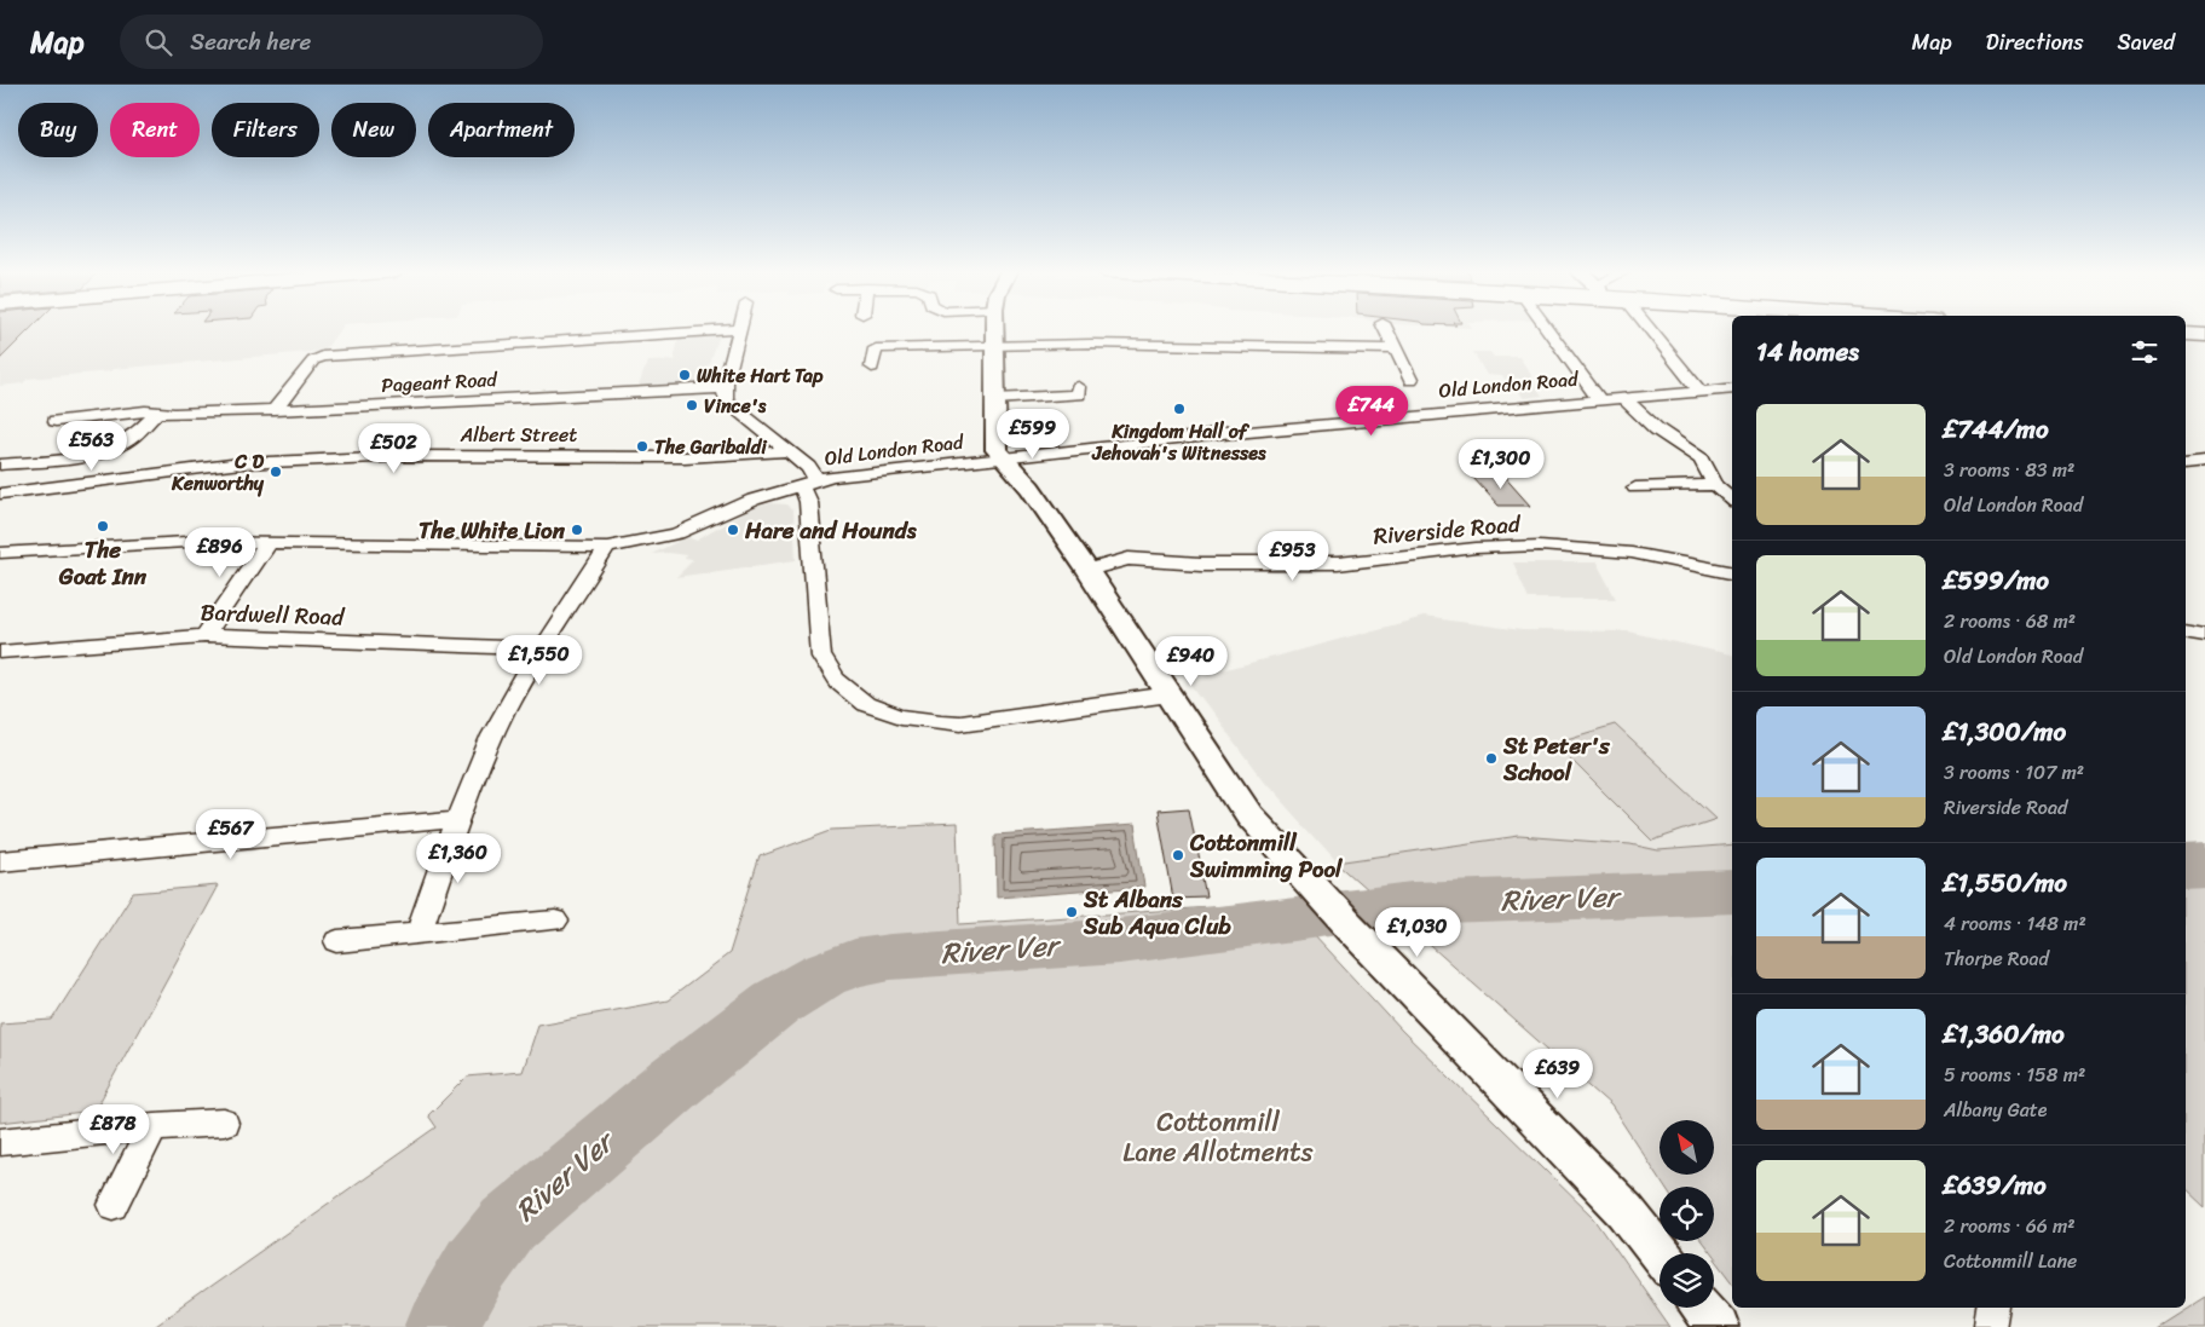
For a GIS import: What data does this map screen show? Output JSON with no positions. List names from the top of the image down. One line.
{"streets":{"street":["Pageant Road","Old London Road","Albert Street","Riverside Road","Bardwell Road"]},"water":["River Ver"],"parks":["Cottonmill Lane Allotments"],"places":["White Hart Tap","Vince's","Kingdom Hall of Jehovah's Witnesses","The Garibaldi","C D Kenworthy","The Goat Inn","The White Lion","Hare and Hounds","St Peter's School","Cottonmill Swimming Pool","St Albans Sub Aqua Club"],"north":"top left","page":{"header":"Map","search":"Search here","nav":["Map","Directions","Saved"],"chip":["Buy","Rent","Filters","New","Apartment"],"heading":"14 homes","price":["£744","£599","£563","£502","£1,300","£896","£953","£1,550","£940","£567","£1,360","£1,030","£639","£878"],"list":[{"name":"£744/mo","note":"3 rooms · 83 m² · Old London Road"},{"name":"£599/mo","note":"2 rooms · 68 m² · Old London Road"},{"name":"£1,300/mo","note":"3 rooms · 107 m² · Riverside Road"},{"name":"£1,550/mo","note":"4 rooms · 148 m² · Thorpe Road"},{"name":"£1,360/mo","note":"5 rooms · 158 m² · Albany Gate"},{"name":"£639/mo","note":"2 rooms · 66 m² · Cottonmill Lane"}]}}
